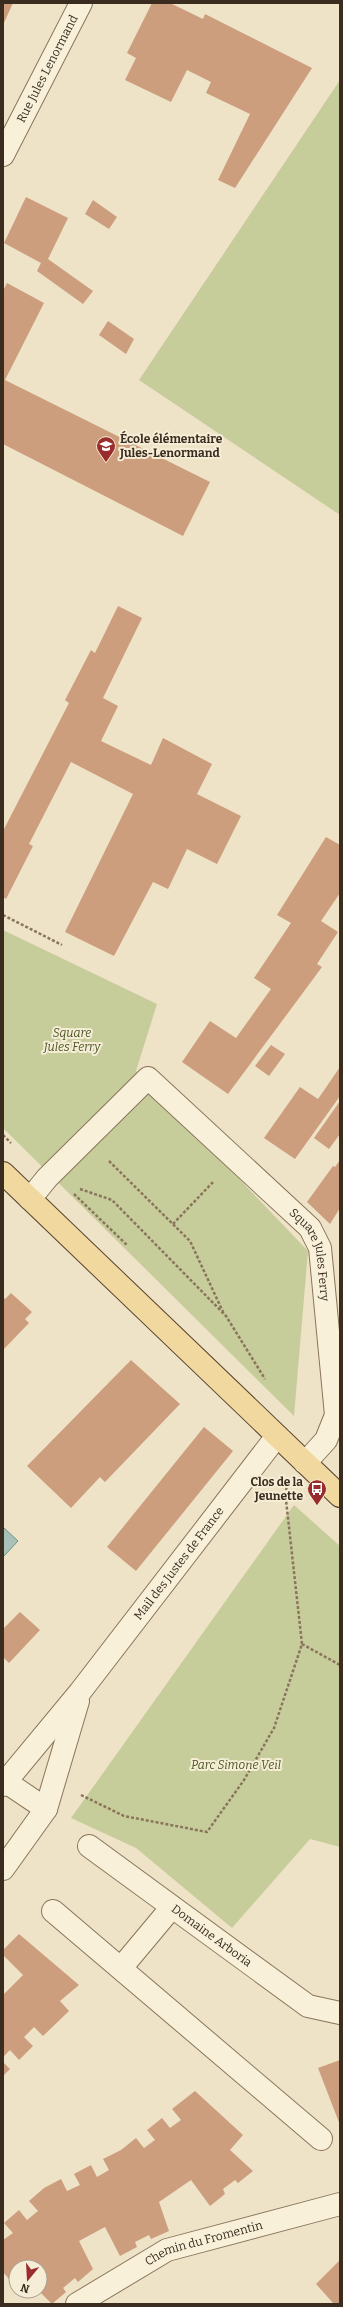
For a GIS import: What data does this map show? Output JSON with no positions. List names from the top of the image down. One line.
{"streets":{"street":["Rue Jules Lenormand","Square Jules Ferry","Mail des Justes de France","Domaine Arboria","Chemin du Fromentin"]},"parks":["Square Jules Ferry","Parc Simone Veil"],"places":{"school or university":["École élémentaire Jules-Lenormand"],"bus stop":["Clos de la Jeunette"]},"north":"bottom"}
